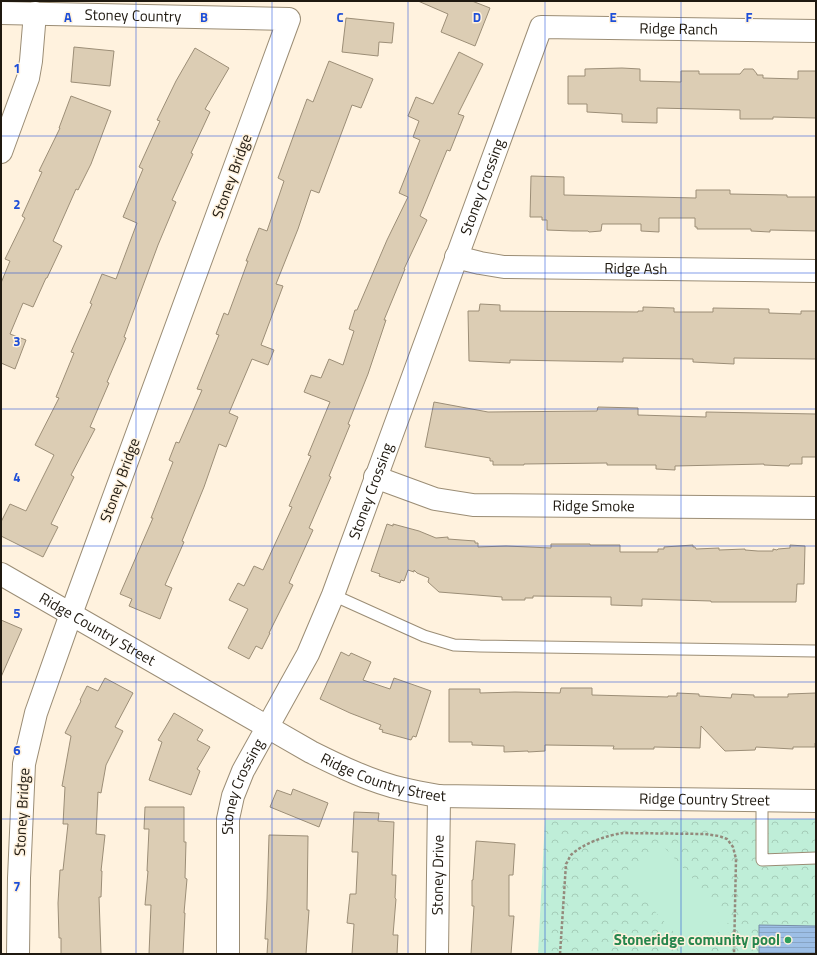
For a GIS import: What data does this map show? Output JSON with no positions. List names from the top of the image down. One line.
{"streets":{"street":["Stoney Country","Ridge Ranch","Stoney Bridge","Stoney Crossing","Ridge Ash","Ridge Smoke","Ridge Country Street","Stoney Drive"]},"crossings":[["Stoney Country","Stoney Bridge"],["Ridge Ranch","Stoney Crossing"],["Stoney Bridge","Ridge Country Street"],["Stoney Crossing","Ridge Ash"],["Stoney Crossing","Ridge Smoke"],["Stoney Crossing","Ridge Country Street"],["Ridge Country Street","Stoney Drive"]],"places":["Stoneridge comunity pool"],"grid":{"columns":["A","B","C","D","E","F"],"rows":["1","2","3","4","5","6","7"]}}
